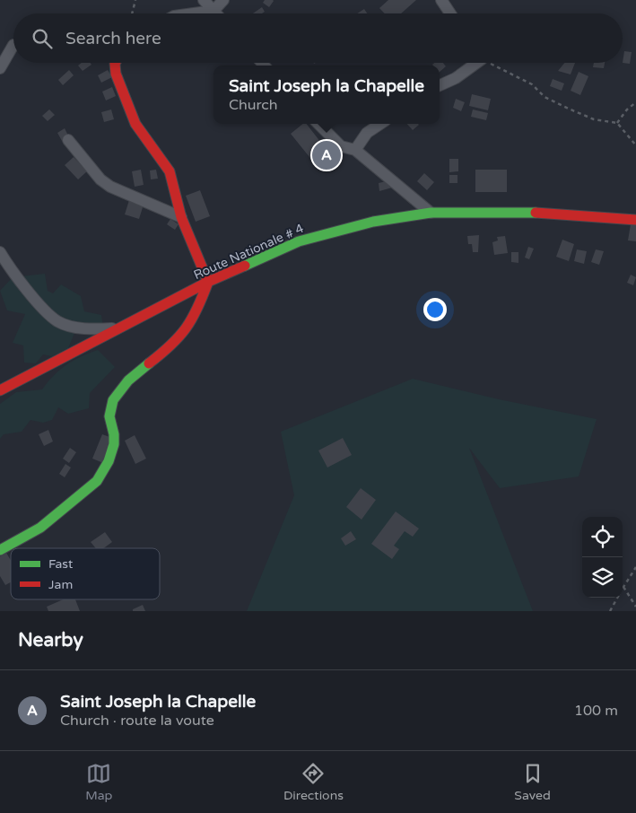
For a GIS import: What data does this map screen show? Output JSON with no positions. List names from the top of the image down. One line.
{"streets":{"main road":["Route Nationale # 4"]},"legend":["Fast","Jam"],"page":{"search":"Search here","popup":["Saint Joseph la Chapelle","Church"],"pins":"A","heading":"Nearby","list":[{"mark":"A","name":"Saint Joseph la Chapelle","note":"Church · route la voute","value":"100 m"}],"nav":["Map","Directions","Saved"]}}
